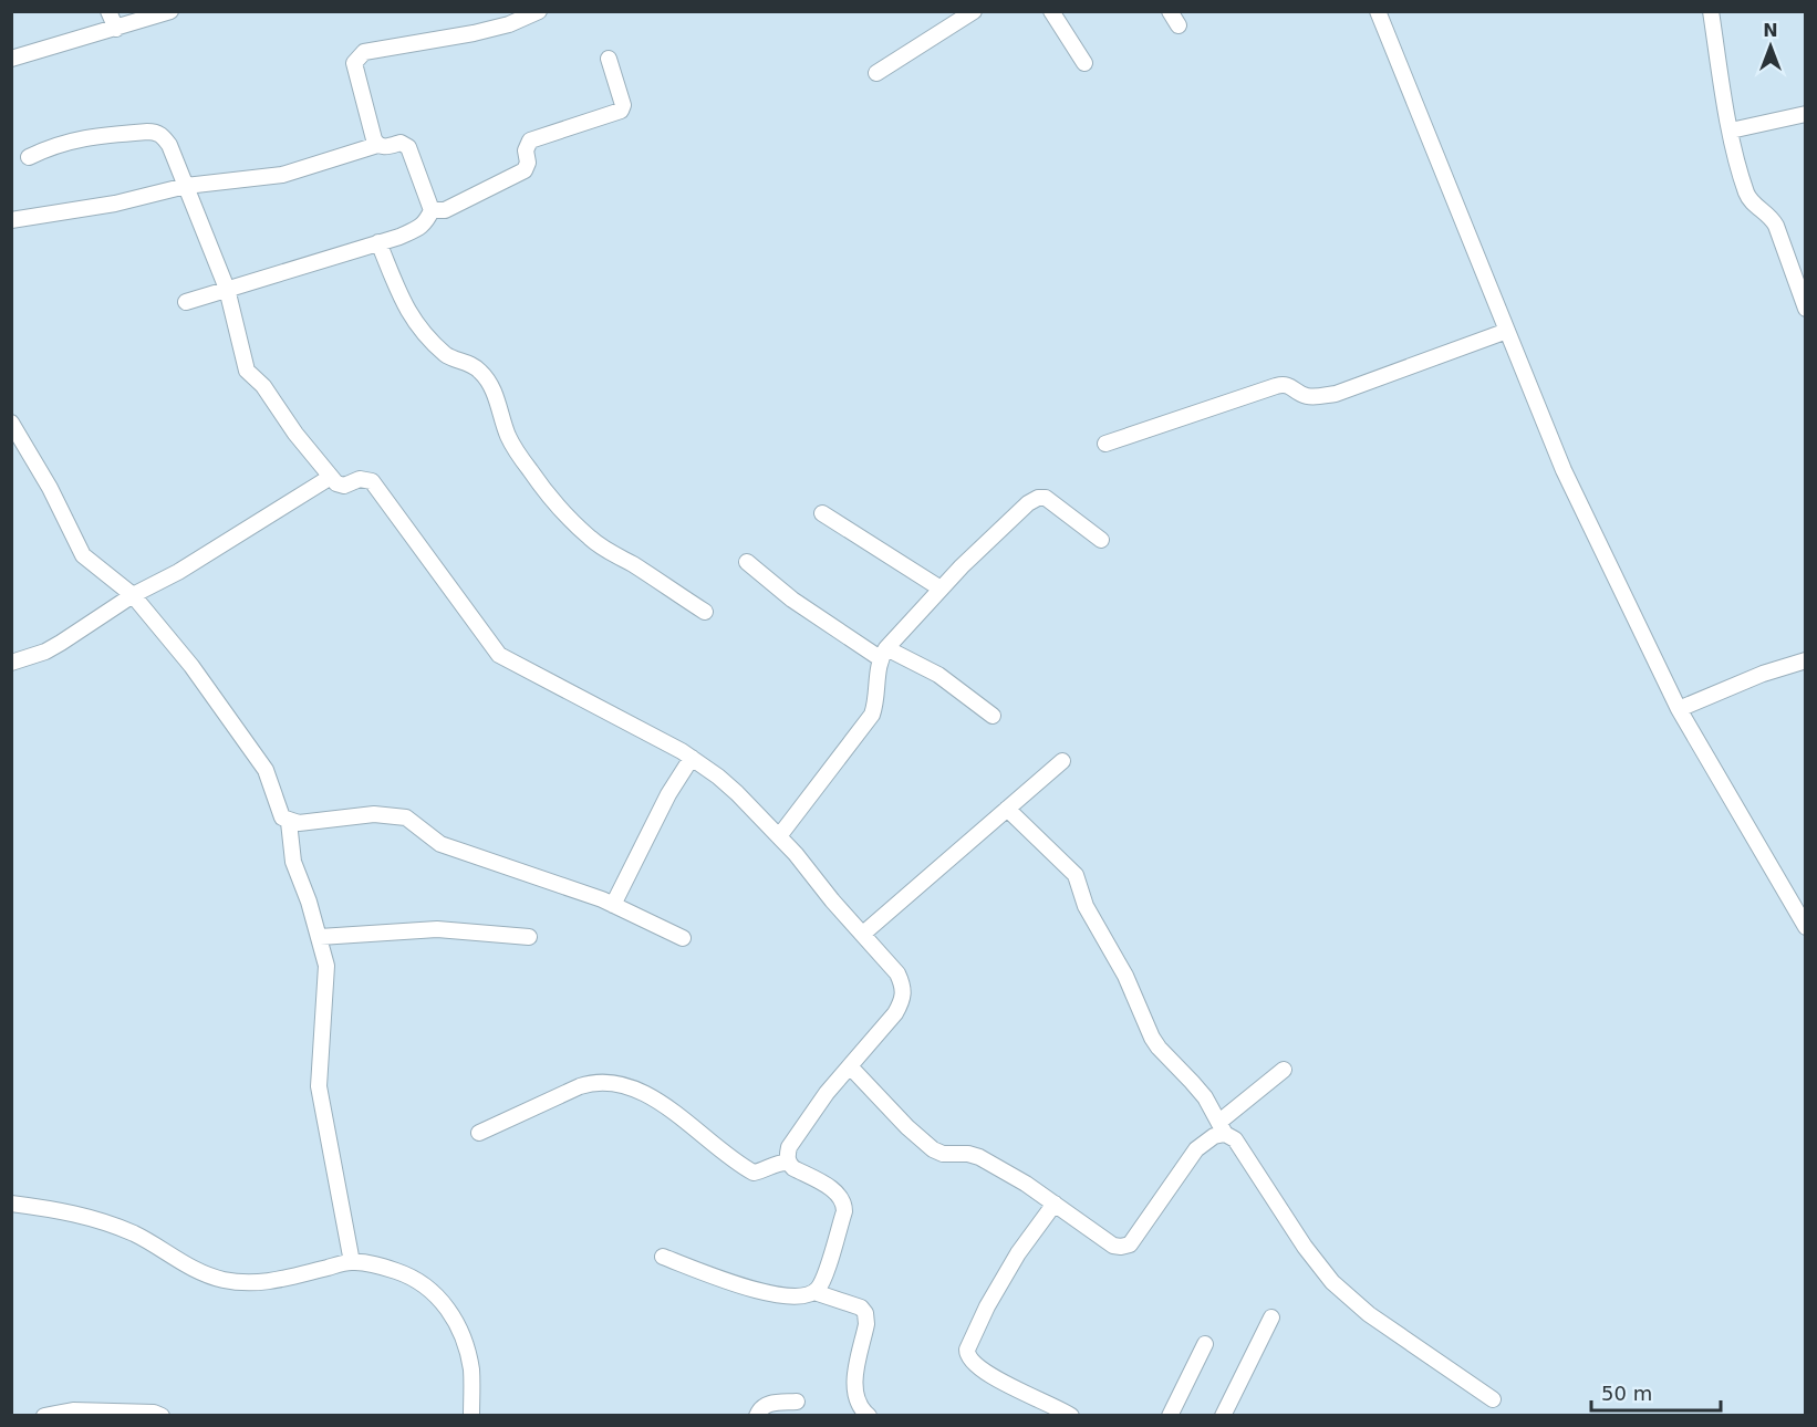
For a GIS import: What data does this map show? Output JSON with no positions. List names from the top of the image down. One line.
{"scale_bar":"50 m","north":"top"}
